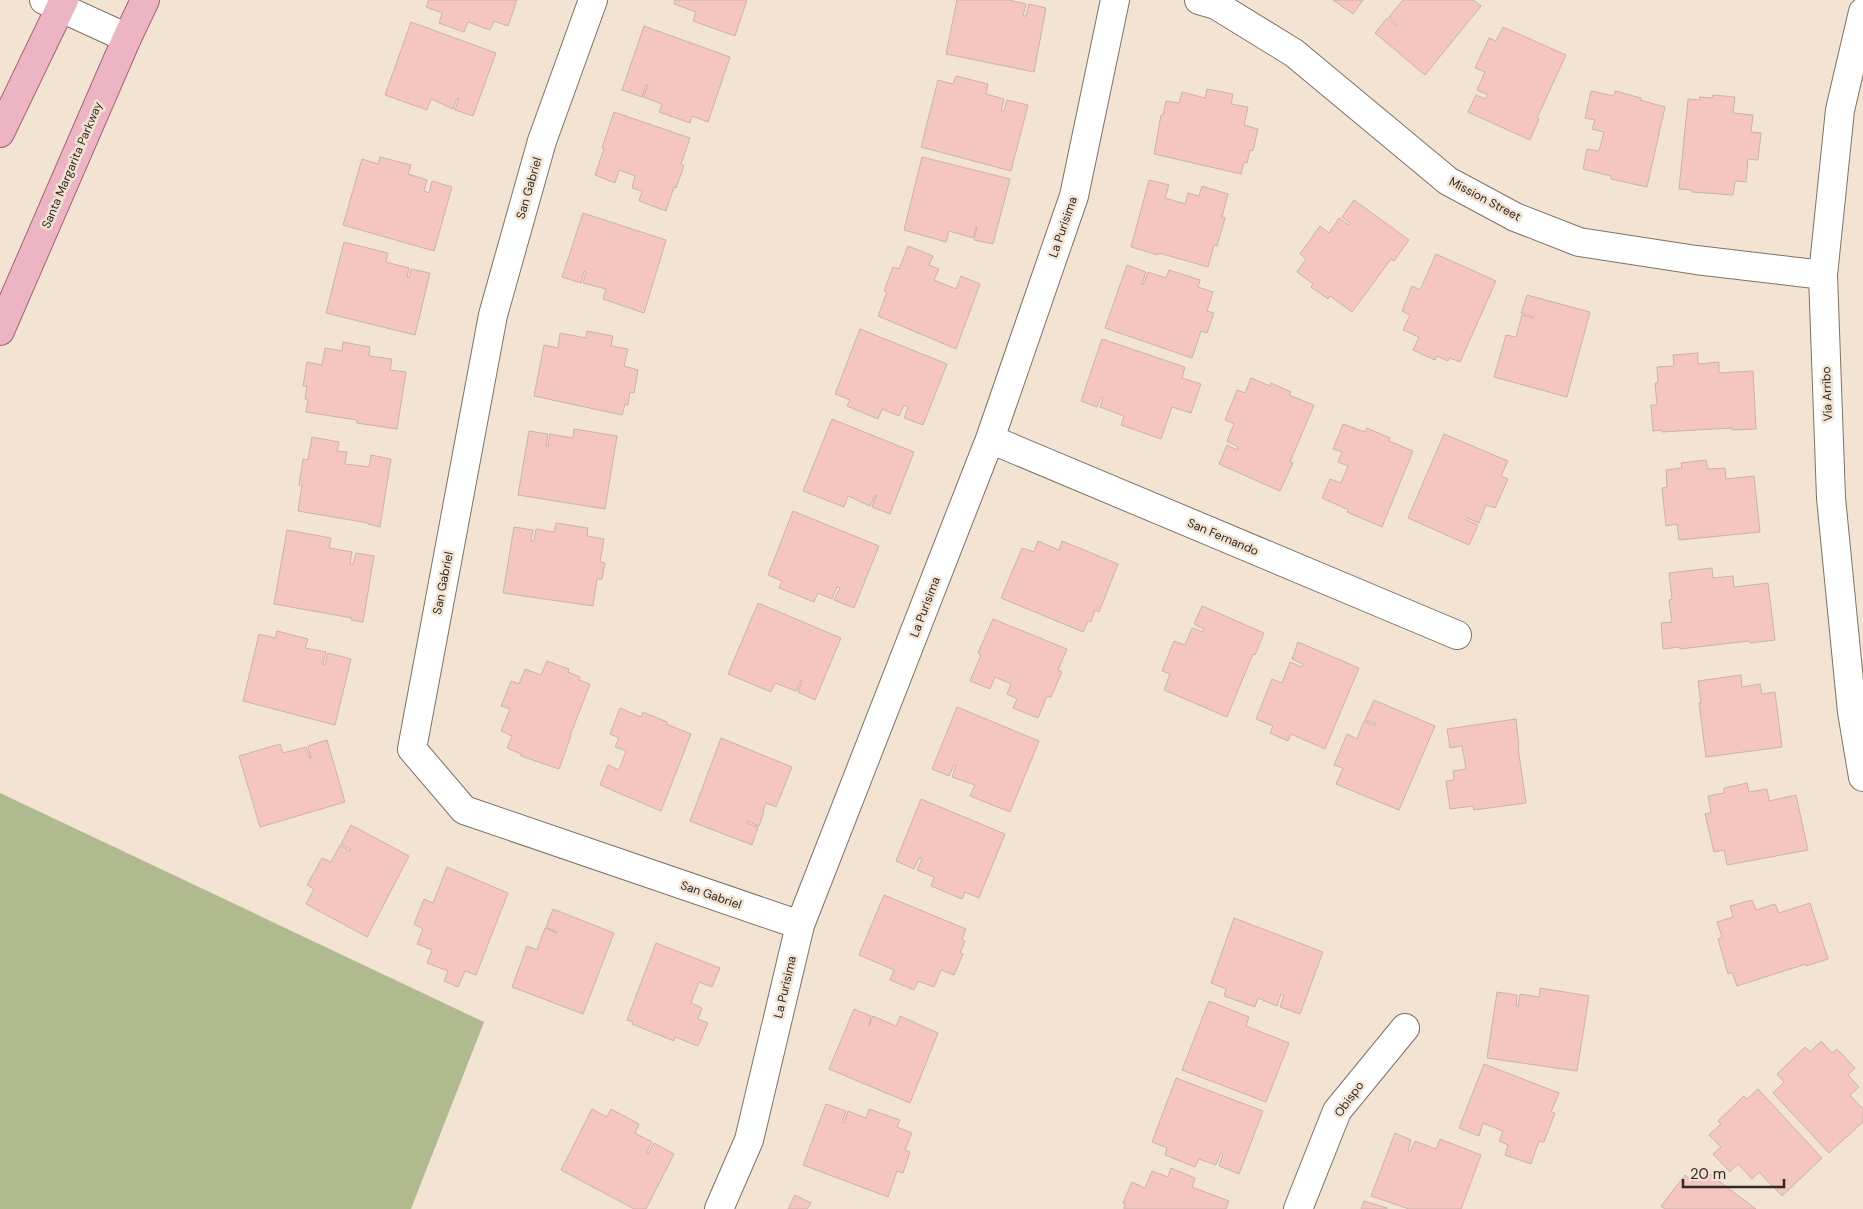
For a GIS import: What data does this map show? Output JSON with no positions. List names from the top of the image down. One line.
{"streets":{"main road":["Santa Margarita Parkway"],"street":["San Gabriel","Mission Street","La Purisima","Via Arribo","San Fernando","Obispo"]},"crossings":[["San Gabriel","La Purisima"],["Mission Street","Via Arribo"],["La Purisima","San Fernando"]],"scale_bar":"20 m"}
